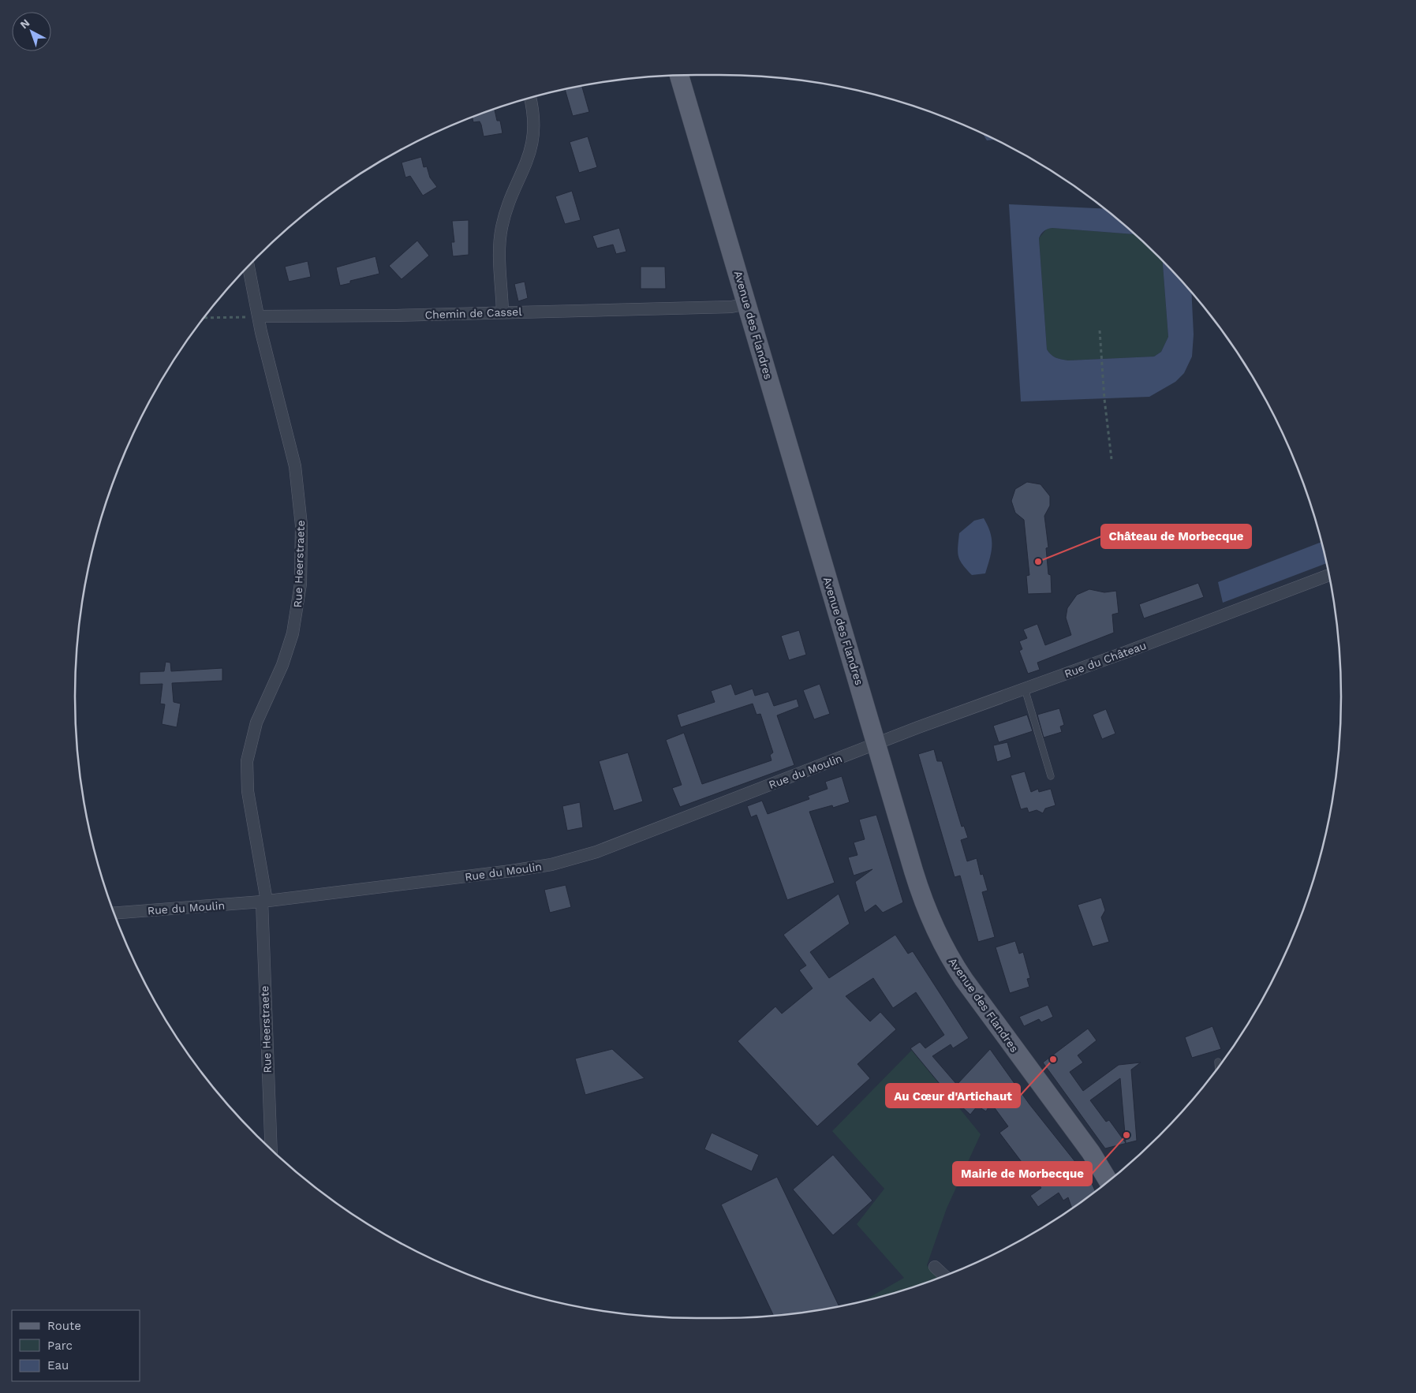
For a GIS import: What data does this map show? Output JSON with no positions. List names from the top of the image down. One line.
{"streets":{"main road":["Avenue des Flandres"],"street":["Chemin de Cassel","Rue Heerstraete","Rue du Château","Rue du Moulin"]},"crossings":[["Chemin de Cassel","Avenue des Flandres"],["Chemin de Cassel","Rue Heerstraete"],["Avenue des Flandres","Rue du Château"],["Avenue des Flandres","Rue du Moulin"],["Rue Heerstraete","Rue du Moulin"],["Rue du Château","Rue du Moulin"]],"places":["Château de Morbecque","Au Cœur d'Artichaut","Mairie de Morbecque"],"legend":["Route","Parc","Eau"],"north":"top left"}
